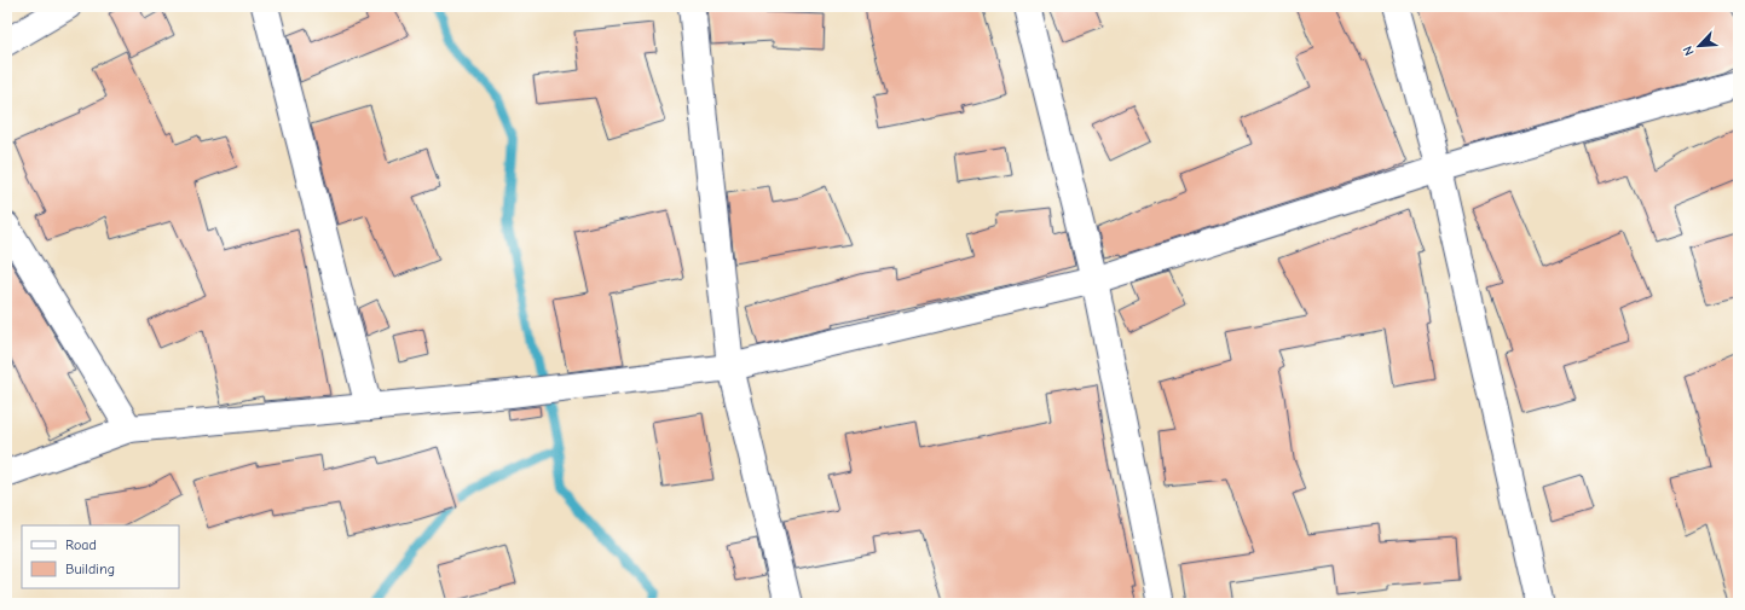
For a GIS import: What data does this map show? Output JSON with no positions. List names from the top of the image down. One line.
{"legend":["Road","Building"],"north":"bottom left"}
